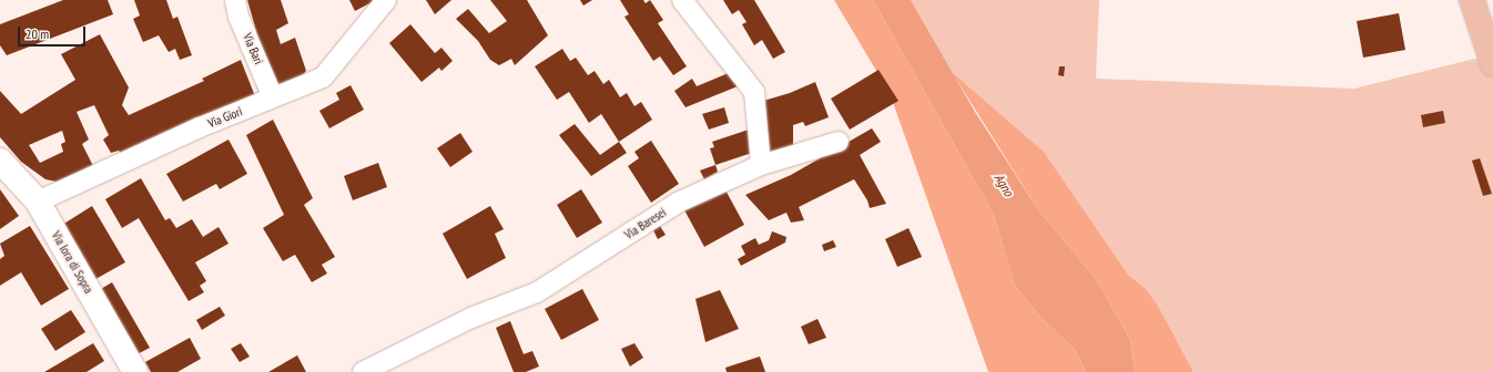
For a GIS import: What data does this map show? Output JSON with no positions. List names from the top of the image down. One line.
{"streets":{"street":["Via Bari","Via Giori","Via Baresei","Via lora di Sopra"]},"crossings":[["Via Bari","Via Giori"],["Via Giori","Via lora di Sopra"]],"water":["Agno"],"scale_bar":"20 m"}
